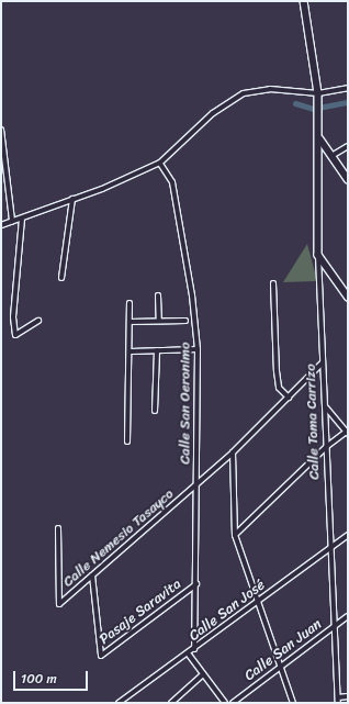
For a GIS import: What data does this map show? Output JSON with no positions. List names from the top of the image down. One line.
{"streets":{"main road":["Calle Toma Carrizo"],"street":["Calle San Oeronimo","Calle Nemesio Tasayco","Calle San José","Pasaje Saravita","Calle San Juan"]},"crossings":[["Calle San Oeronimo","Calle Nemesio Tasayco"],["Calle San Oeronimo","Calle San José"],["Calle San Oeronimo","Pasaje Saravita"],["Calle Toma Carrizo","Calle Nemesio Tasayco"],["Calle Toma Carrizo","Calle San José"],["Calle Toma Carrizo","Calle San Juan"],["Calle Nemesio Tasayco","Pasaje Saravita"]],"scale_bar":"100 m"}
